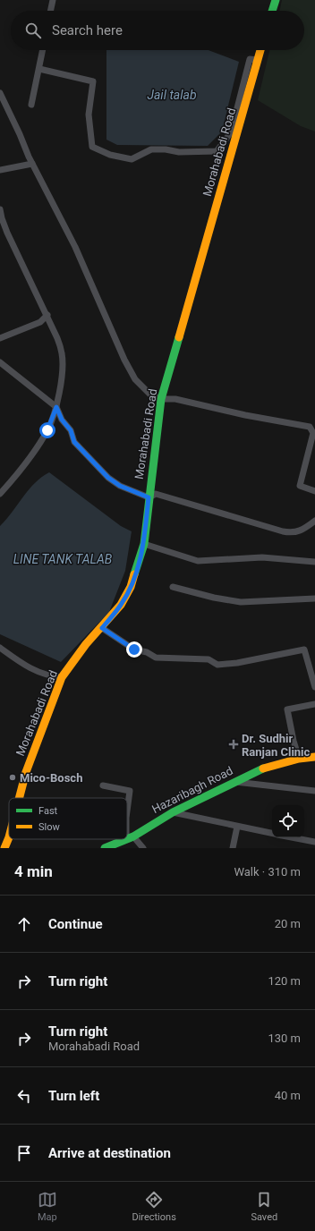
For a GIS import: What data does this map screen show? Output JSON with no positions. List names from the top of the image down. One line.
{"streets":{"main road":["Morahabadi Road","Hazaribagh Road"]},"water":["Jail talab","LINE TANK TALAB"],"places":{"health":["Dr. Sudhir Ranjan Clinic"],"other":["Mico-Bosch"]},"legend":["Fast","Slow"],"page":{"search":"Search here","heading":["4 min","Walk · 310 m"],"list":[["Continue","20 m"],["Turn right","120 m"],["Turn right","Morahabadi Road","130 m"],["Turn left","40 m"],"Arrive at destination"],"nav":["Map","Directions","Saved"]}}
